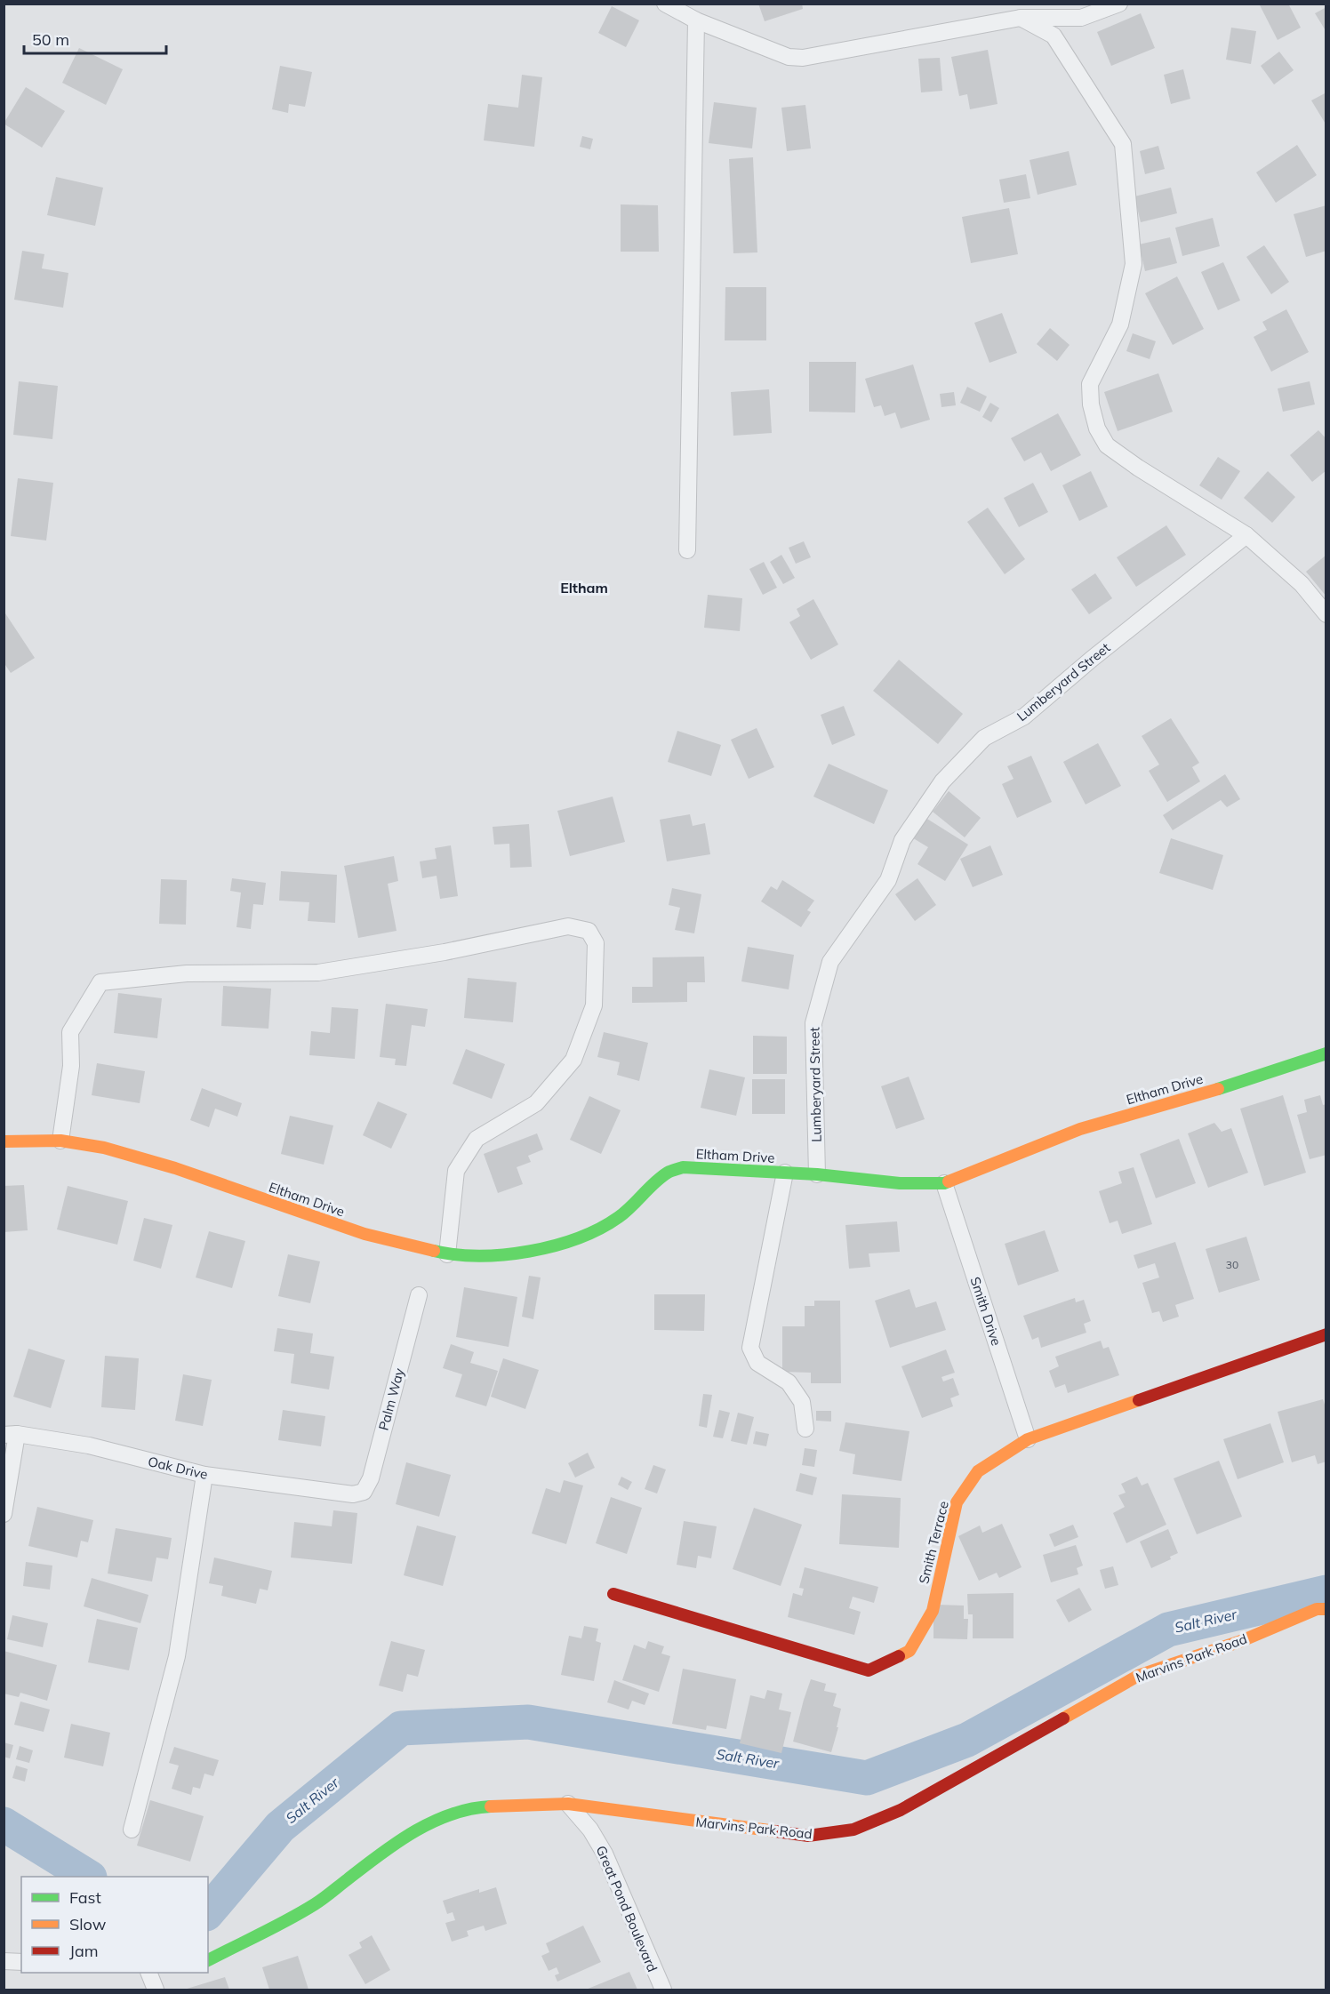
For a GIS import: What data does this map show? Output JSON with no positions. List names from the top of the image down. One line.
{"streets":{"street":["Lumberyard Street","Eltham Drive","Smith Drive","Palm Way","Oak Drive","Smith Terrace","Marvins Park Road","Great Pond Boulevard"]},"crossings":[["Lumberyard Street","Eltham Drive"],["Eltham Drive","Smith Drive"],["Smith Drive","Smith Terrace"],["Palm Way","Oak Drive"],["Marvins Park Road","Great Pond Boulevard"]],"districts":["Eltham"],"water":["Salt River"],"house_numbers":["30"],"legend":["Fast","Slow","Jam"],"scale_bar":"50 m"}
